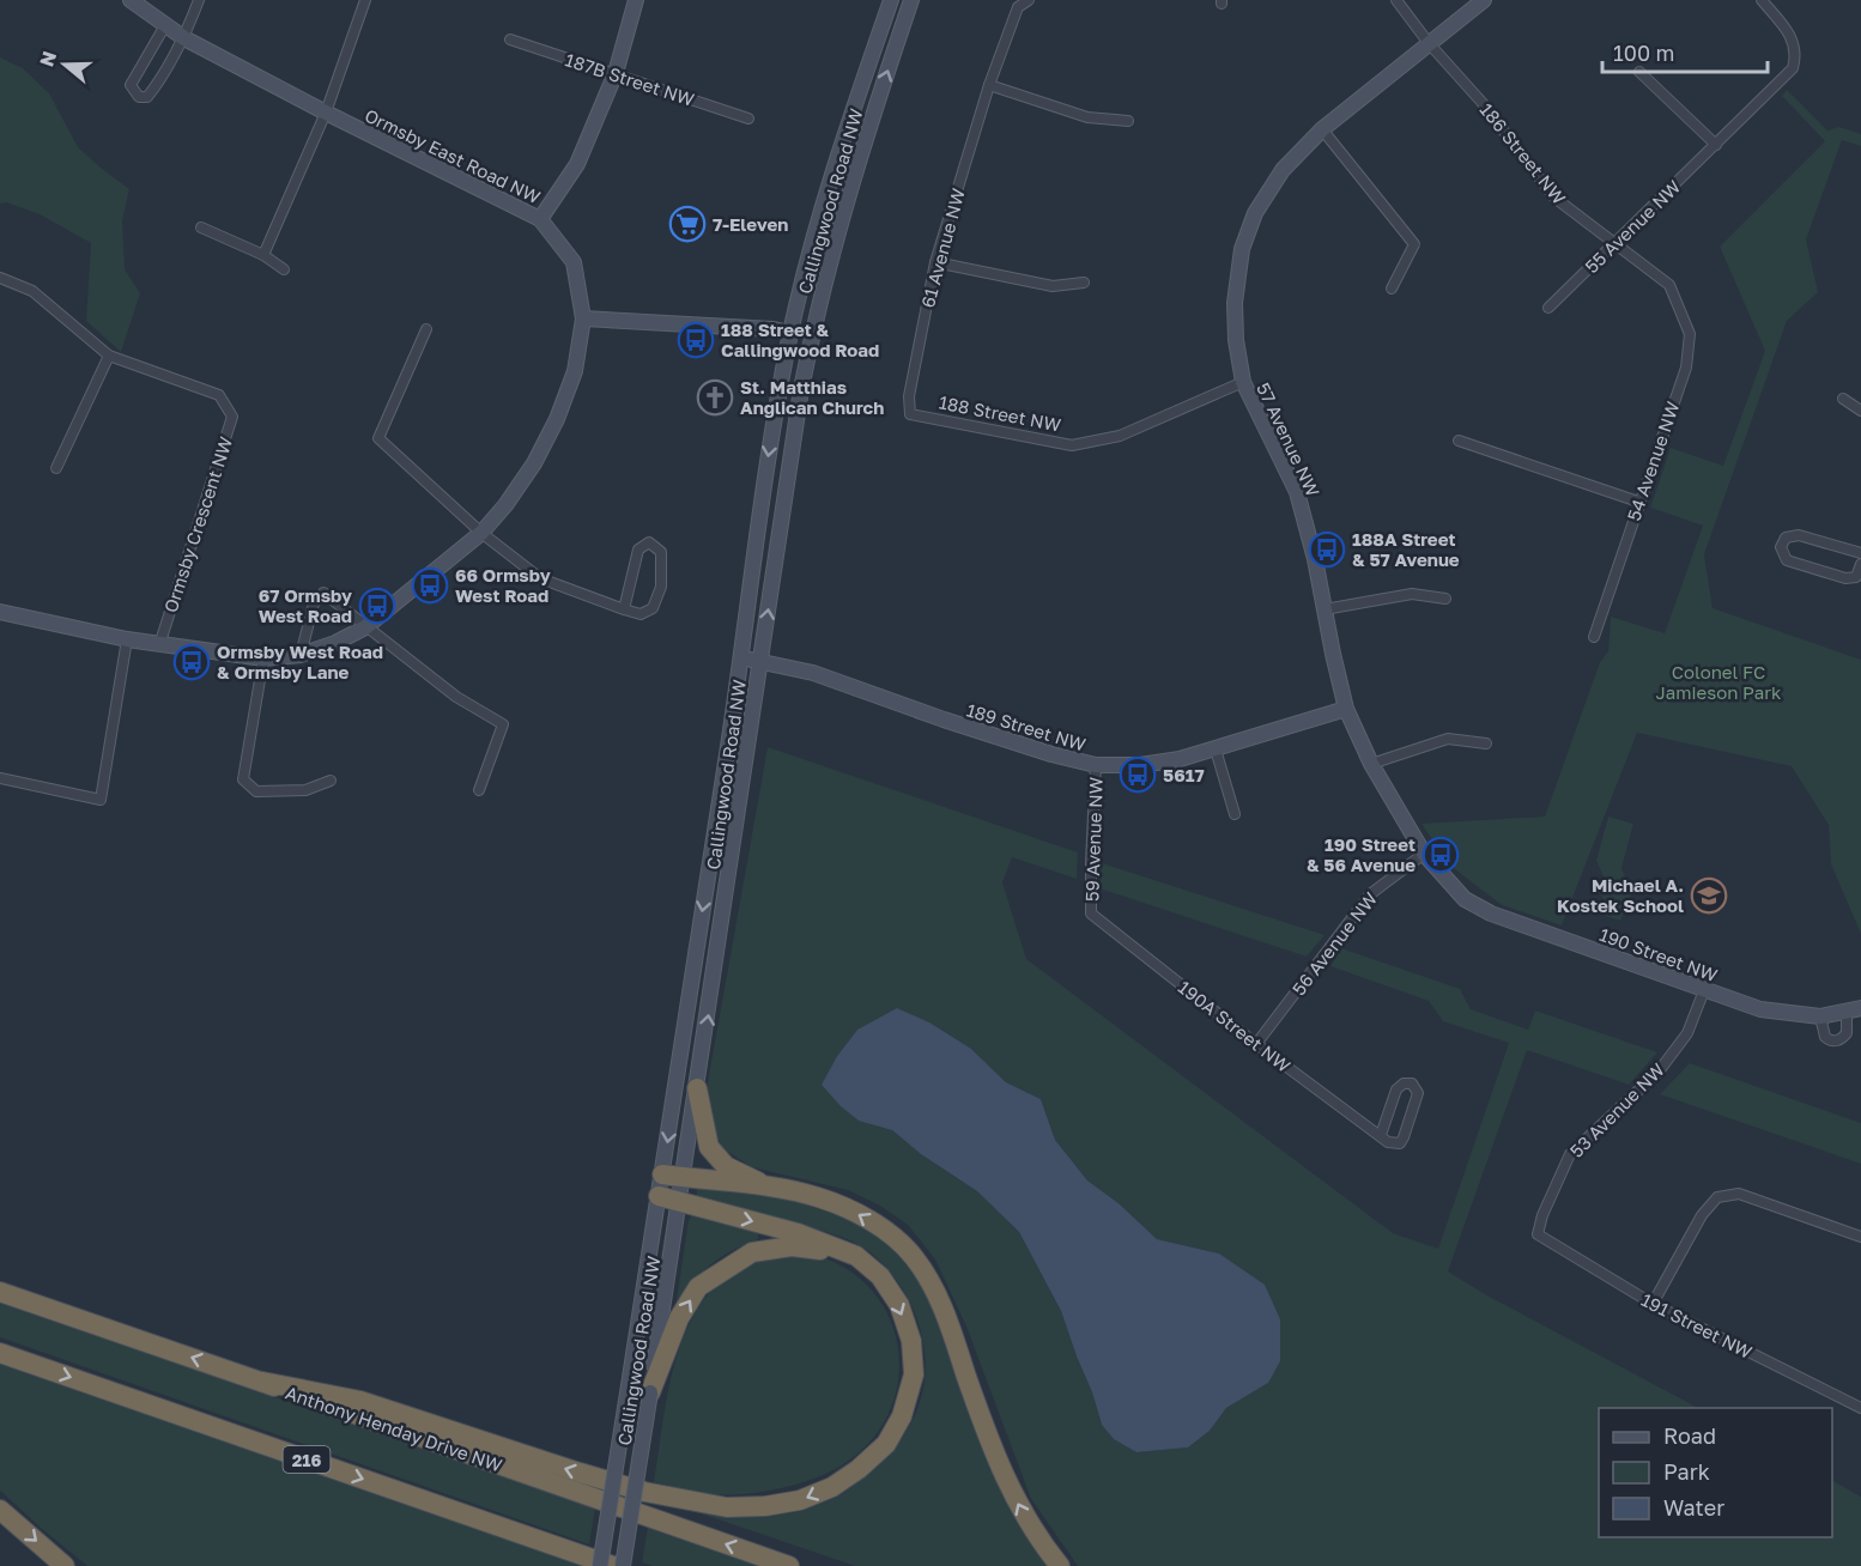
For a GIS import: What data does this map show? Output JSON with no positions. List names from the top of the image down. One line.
{"streets":{"highway":["Anthony Henday Drive NW","216"],"street":["187B Street NW","186 Street NW","Ormsby East Road NW","Callingwood Road NW","55 Avenue NW","61 Avenue NW","188 Street NW","57 Avenue NW","54 Avenue NW","Ormsby Crescent NW","189 Street NW","59 Avenue NW","56 Avenue NW","190 Street NW","190A Street NW","53 Avenue NW","191 Street NW"]},"crossings":[["186 Street NW","55 Avenue NW"],["186 Street NW","57 Avenue NW"],["186 Street NW","54 Avenue NW"],["Callingwood Road NW","189 Street NW"],["61 Avenue NW","188 Street NW"],["188 Street NW","57 Avenue NW"],["57 Avenue NW","189 Street NW"],["57 Avenue NW","56 Avenue NW"],["57 Avenue NW","190 Street NW"],["189 Street NW","59 Avenue NW"],["59 Avenue NW","190A Street NW"],["56 Avenue NW","190 Street NW"],["56 Avenue NW","190A Street NW"],["190 Street NW","53 Avenue NW"],["53 Avenue NW","191 Street NW"]],"parks":["Colonel FC Jamieson Park"],"places":{"supermarket":["7-Eleven"],"bus stop":["188 Street & Callingwood Road","188A Street & 57 Avenue","66 Ormsby West Road","67 Ormsby West Road","Ormsby West Road & Ormsby Lane","5617","190 Street & 56 Avenue"],"church":["St. Matthias Anglican Church"],"school or university":["Michael A. Kostek School"]},"legend":["Road","Park","Water"],"scale_bar":"100 m","north":"left"}
